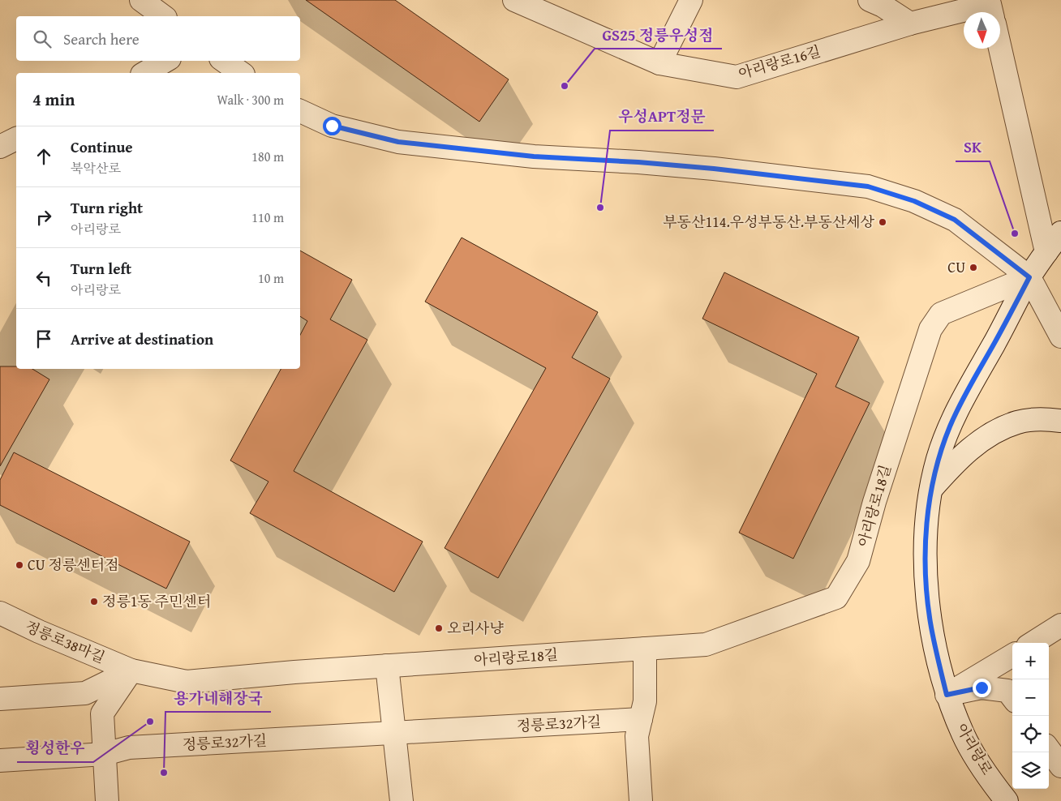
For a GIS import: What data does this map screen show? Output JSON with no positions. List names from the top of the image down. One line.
{"streets":{"street":["아리랑로16길","아리랑로18길","정릉로38마길","정릉로32가길","아리랑로"]},"crossings":[["아리랑로16길","아리랑로"],["아리랑로18길","정릉로38마길"],["아리랑로18길","아리랑로"]],"places":["GS25 정릉우성점","우성APT정문","부동산114.우성부동산.부동산세상","SK","CU","CU 정릉센터점","정릉1동 주민센터","오리사냥","횡성한우","용가네해장국"],"north":"bottom","page":{"search":"Search here","heading":["4 min","Walk · 300 m"],"list":[["Continue","북악산로","180 m"],["Turn right","아리랑로","110 m"],["Turn left","아리랑로","10 m"],"Arrive at destination"],"map_buttons":["+","−"]}}
